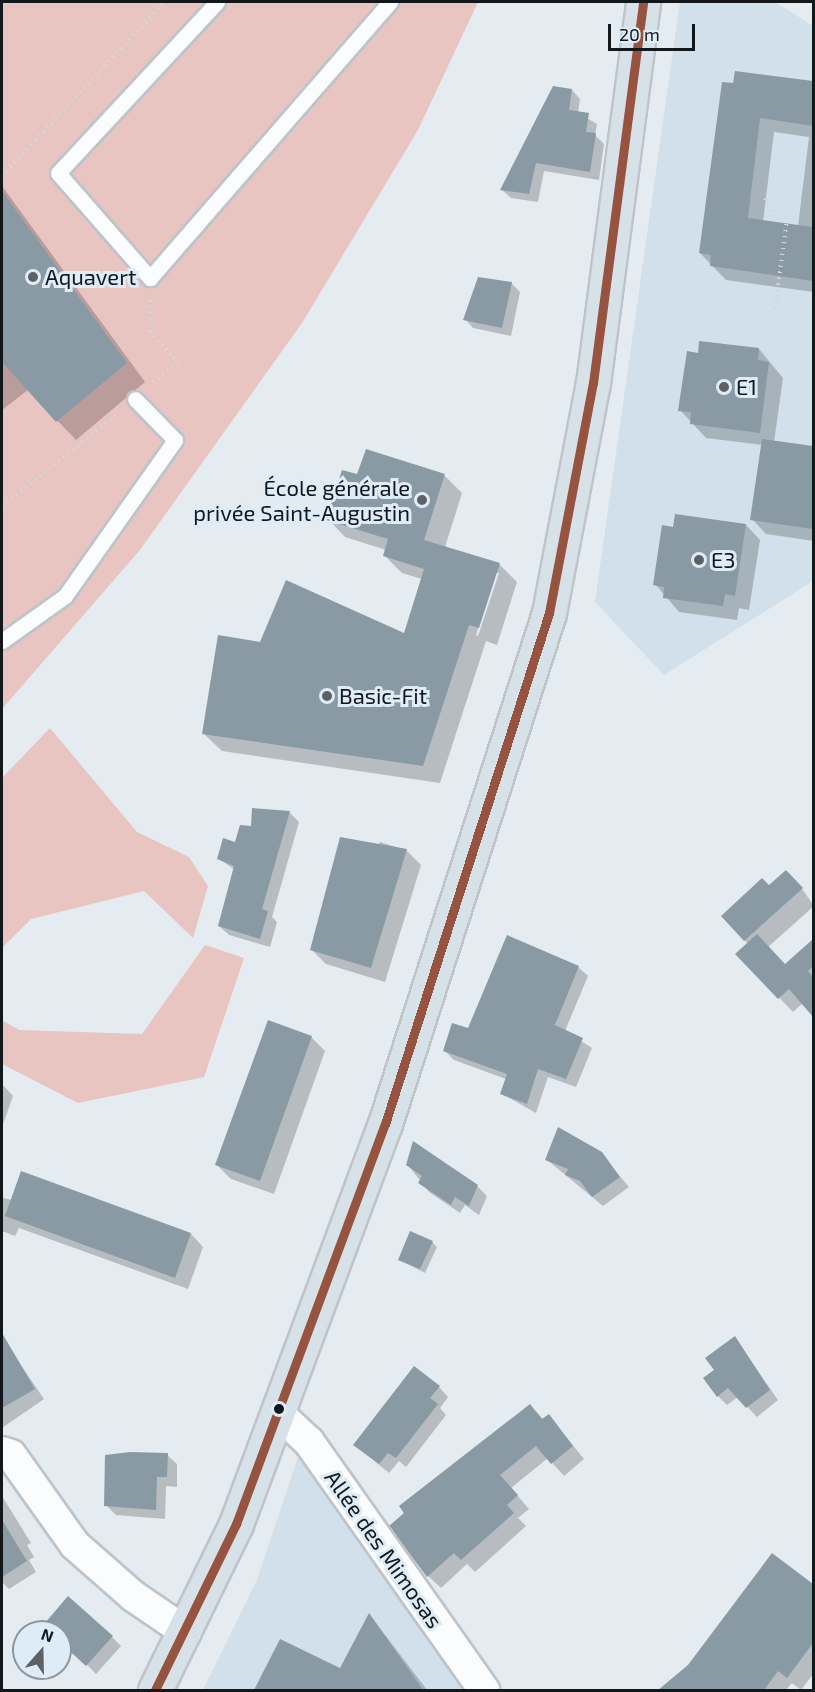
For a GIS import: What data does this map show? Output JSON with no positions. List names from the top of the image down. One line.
{"streets":{"street":["Allée des Mimosas"]},"places":["Aquavert","E1","École générale privée Saint-Augustin","E3","Basic-Fit"],"scale_bar":"20 m","north":"top"}
